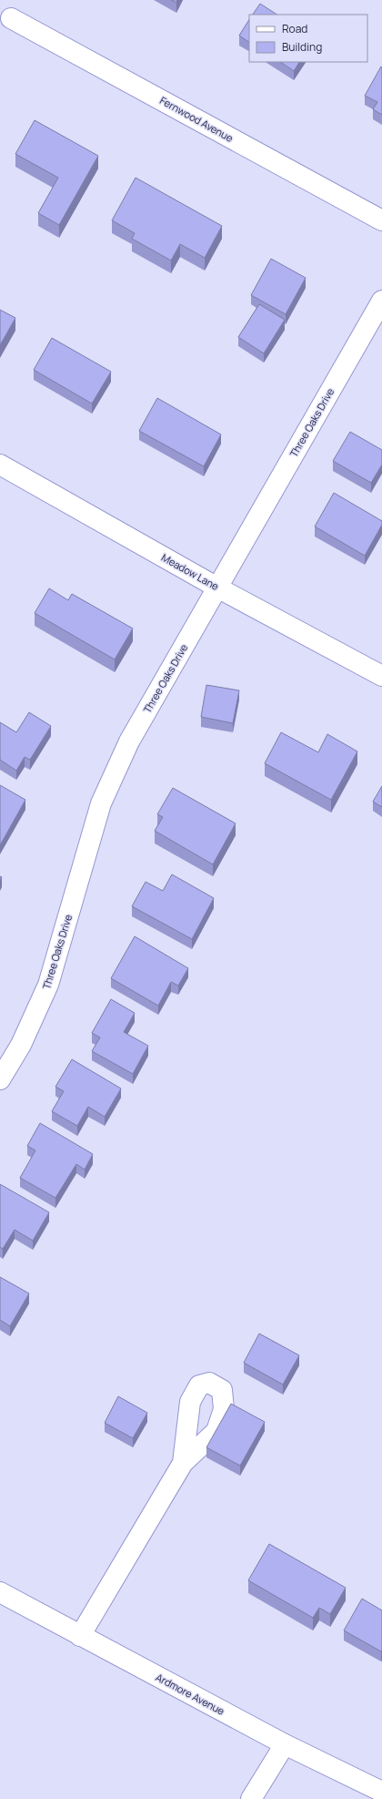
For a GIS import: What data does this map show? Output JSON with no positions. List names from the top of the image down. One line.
{"streets":{"street":["Fernwood Avenue","Three Oaks Drive","Meadow Lane","Ardmore Avenue"]},"crossings":[["Three Oaks Drive","Meadow Lane"]],"legend":["Road","Building"]}
